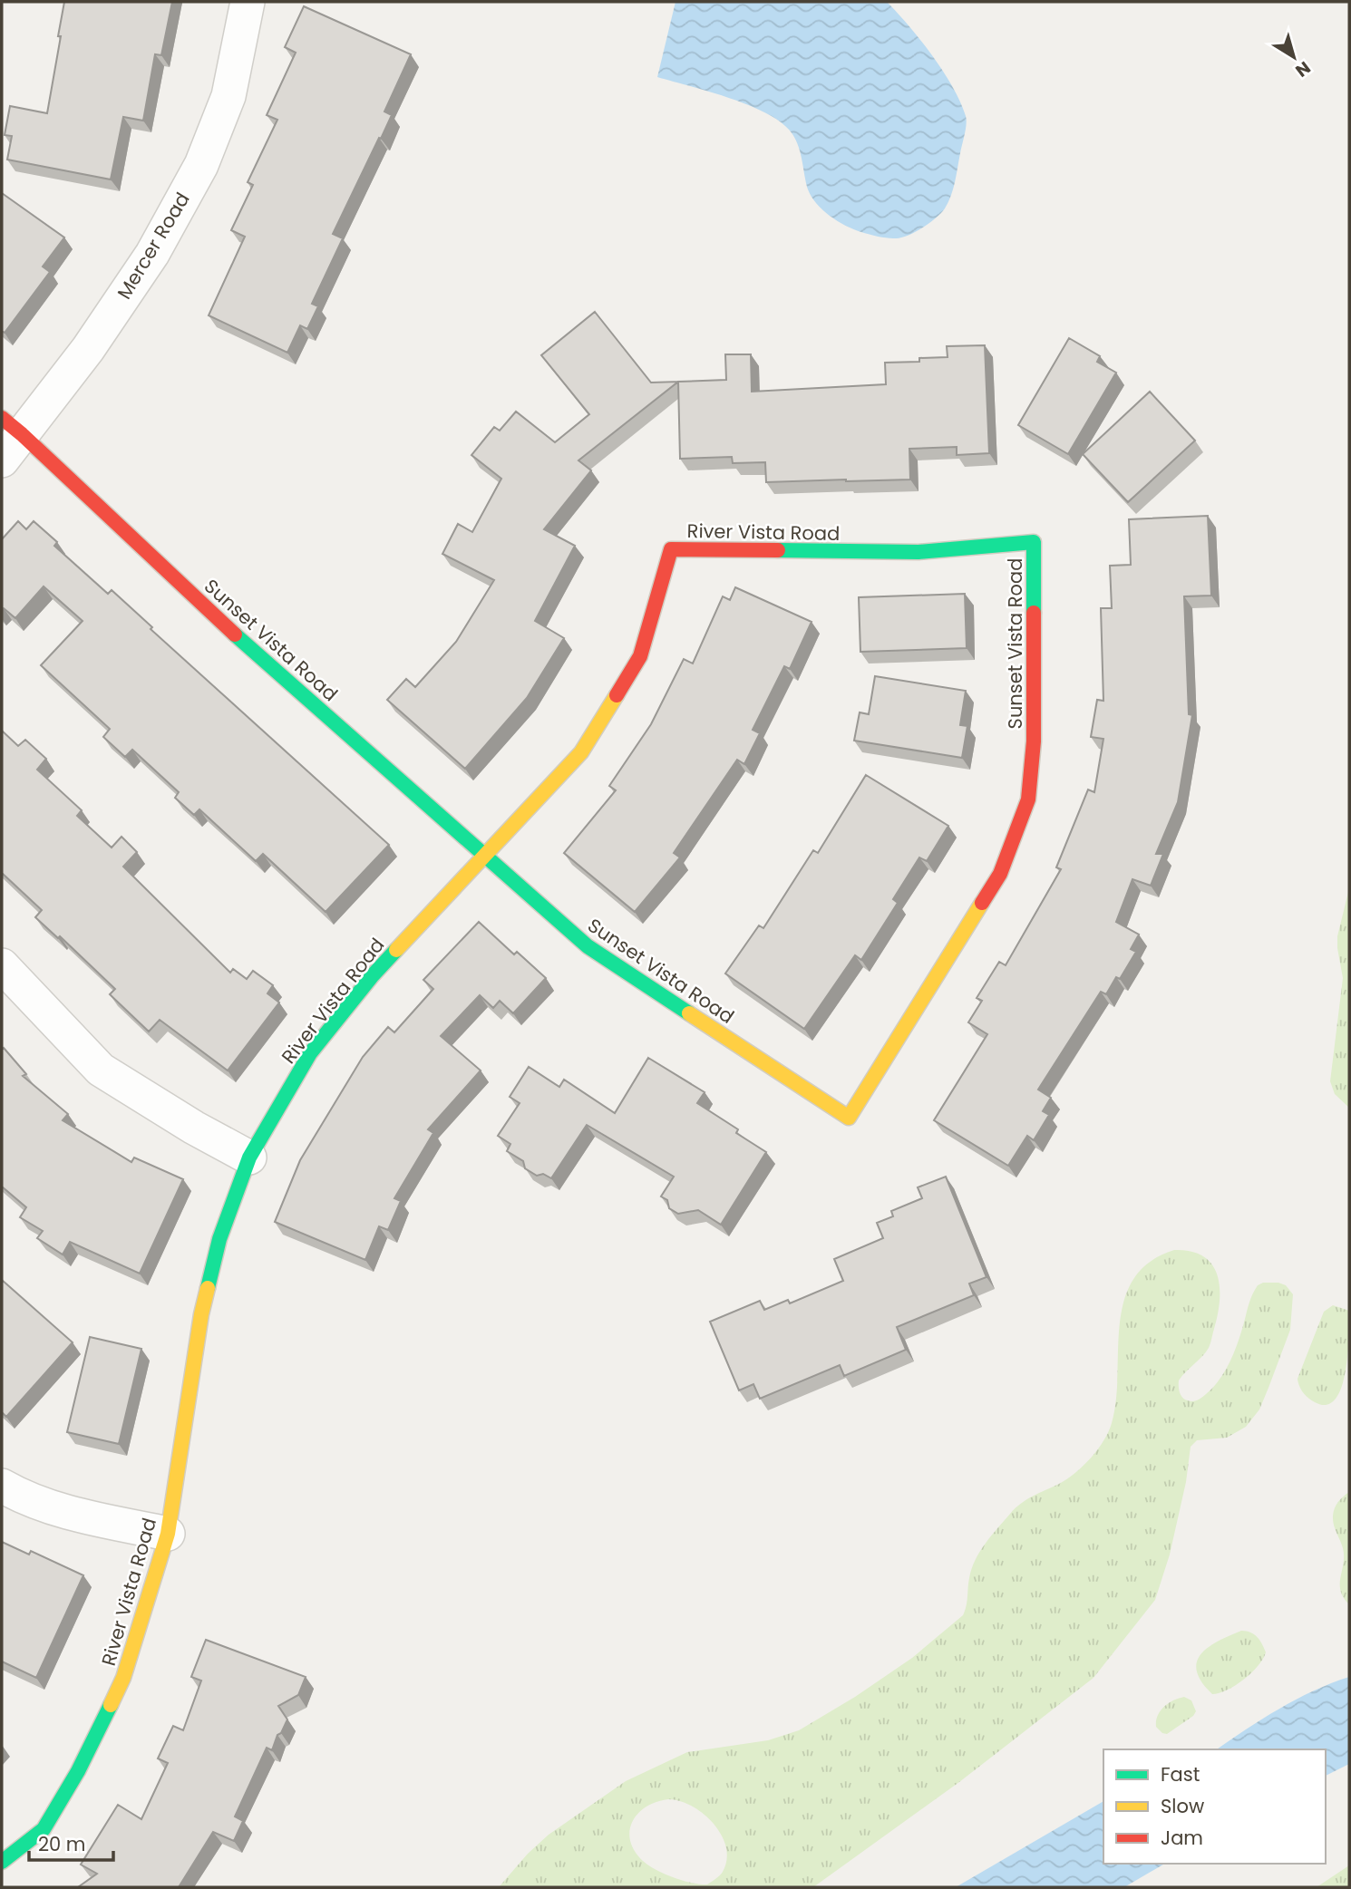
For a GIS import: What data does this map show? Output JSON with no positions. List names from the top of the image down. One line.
{"streets":{"street":["Mercer Road","River Vista Road","Sunset Vista Road"]},"crossings":[["Mercer Road","Sunset Vista Road"],["River Vista Road","Sunset Vista Road"]],"legend":["Fast","Slow","Jam"],"scale_bar":"20 m","north":"bottom right"}
